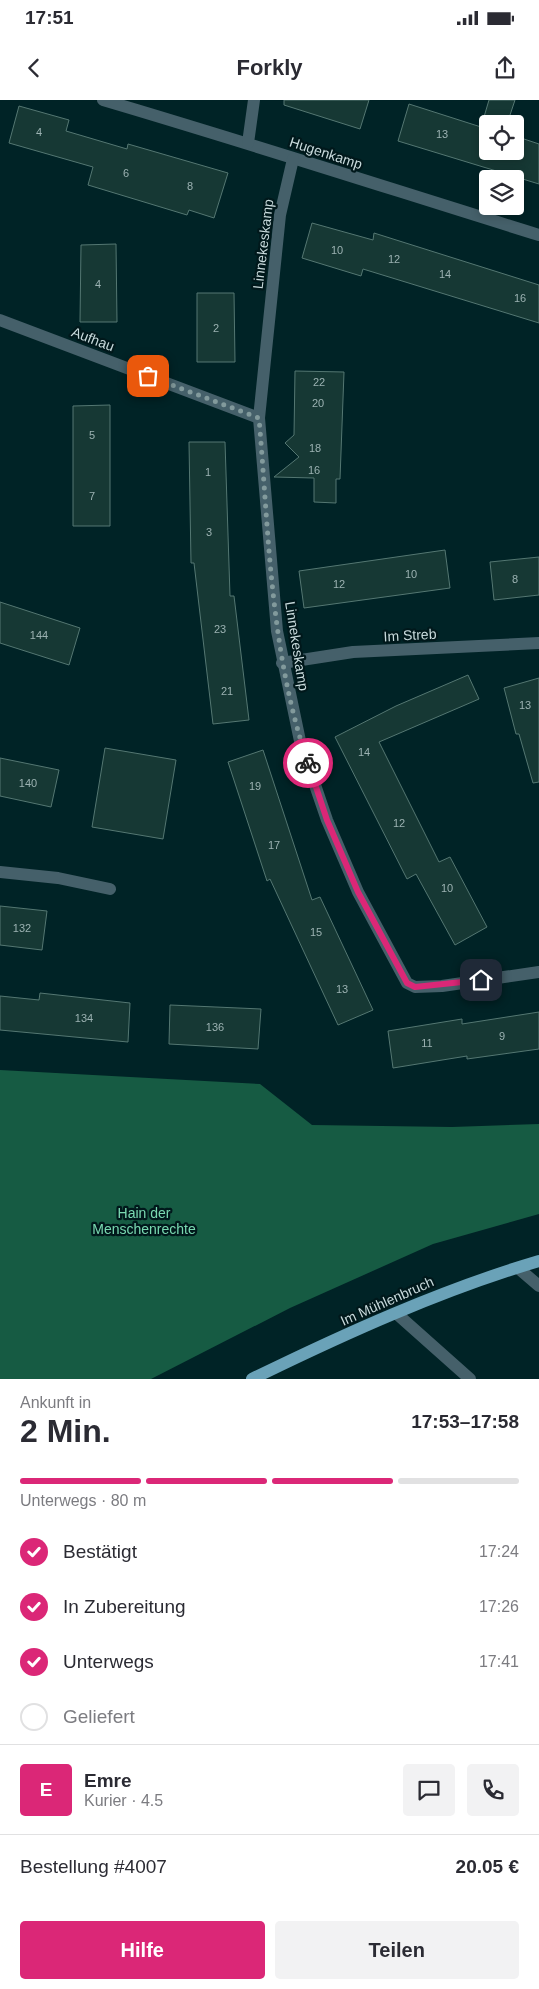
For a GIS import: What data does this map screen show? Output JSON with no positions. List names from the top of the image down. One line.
{"streets":{"main road":["Im Mühlenbruch"],"street":["Hugenkamp","Linnekeskamp","Aufhau","Im Streb"]},"crossings":[["Hugenkamp","Linnekeskamp"],["Linnekeskamp","Aufhau"],["Linnekeskamp","Im Streb"]],"parks":["Hain der Menschenrechte"],"house_numbers":["4","13","6","8","10","12","14","4","16","2","22","20","5","18","16","1","7","3","10","8","12","23","144","21","13","14","140","19","12","17","10","132","15","13","134","136","9","11"],"page":{"status":"17:51","header":"Forkly","heading":["2 Min.","Ankunft in","17:53–17:58"],"panel":["Emre","Kurier · 4.5","Bestellung #4007","20.05 €"],"bar":"Unterwegs · 80 m","list":[["Bestätigt","17:24"],["In Zubereitung","17:26"],["Unterwegs","17:41"],"Geliefert"],"round":"E","buttons":["Hilfe","Teilen"]}}
